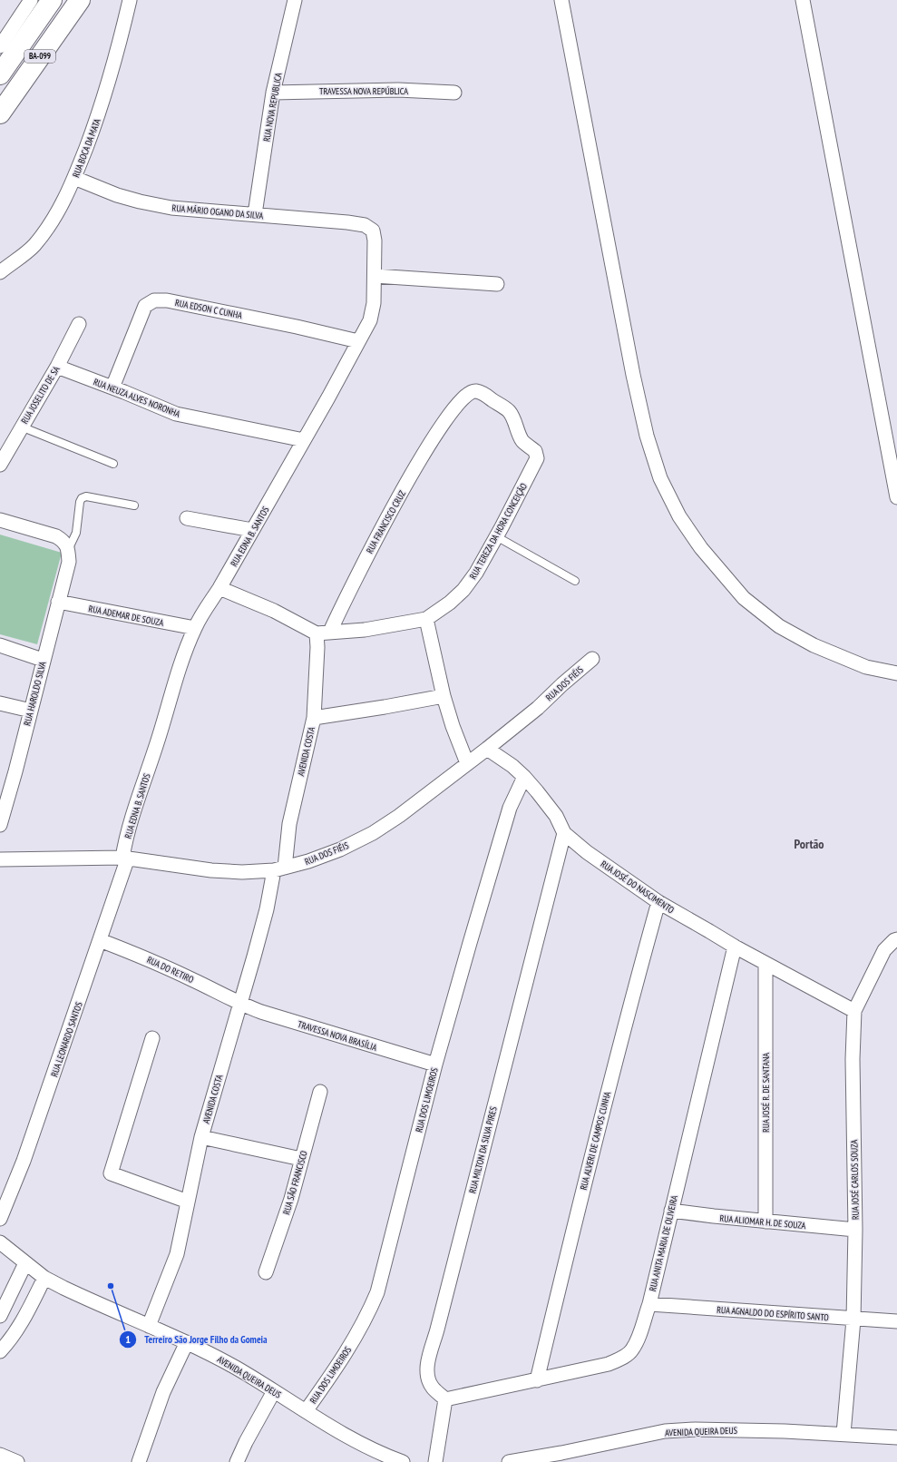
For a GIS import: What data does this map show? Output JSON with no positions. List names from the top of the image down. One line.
{"streets":{"highway":["BA-099"],"street":["TRAVESSA NOVA REPÚBLICA","RUA NOVA REPUBLICA","RUA BOCA DA MATA","RUA MÁRIO OGANO DA SILVA","RUA EDSON C CUNHA","RUA JOSELITO DE SA","RUA NEUZA ALVES NORONHA","RUA FRANCISCO CRUZ","RUA TEREZA DA HORA CONCEIÇÃO","RUA EDNA B. SANTOS","RUA ADEMAR DE SOUZA","RUA DOS FIÉIS","RUA HAROLDO SILVA","AVENIDA COSTA","RUA JOSÉ DO NASCIMENTO","RUA DO RETIRO","TRAVESSA NOVA BRASÍLIA","RUA LEONARDO SANTOS","RUA JOSÉ R. DE SANTANA","RUA DOS LIMOEIROS","RUA ALVERI DE CAMPOS CUNHA","RUA MILTON DA SILVA PIRES","RUA JOSÉ CARLOS SOUZA","RUA SÃO FRANCISCO","RUA ALIOMAR H. DE SOUZA","RUA ANITA MARIA DE OLIVEIRA","RUA AGNALDO DO ESPÍRITO SANTO","AVENIDA QUEIRA DEUS"]},"crossings":[["TRAVESSA NOVA REPÚBLICA","RUA NOVA REPUBLICA"],["RUA NOVA REPUBLICA","RUA MÁRIO OGANO DA SILVA"],["RUA BOCA DA MATA","RUA MÁRIO OGANO DA SILVA"],["RUA MÁRIO OGANO DA SILVA","RUA EDNA B. SANTOS"],["RUA EDSON C CUNHA","RUA NEUZA ALVES NORONHA"],["RUA EDSON C CUNHA","RUA EDNA B. SANTOS"],["RUA JOSELITO DE SA","RUA NEUZA ALVES NORONHA"],["RUA NEUZA ALVES NORONHA","RUA EDNA B. SANTOS"],["RUA FRANCISCO CRUZ","RUA TEREZA DA HORA CONCEIÇÃO"],["RUA FRANCISCO CRUZ","AVENIDA COSTA"],["RUA TEREZA DA HORA CONCEIÇÃO","AVENIDA COSTA"],["RUA EDNA B. SANTOS","RUA ADEMAR DE SOUZA"],["RUA EDNA B. SANTOS","RUA DOS FIÉIS"],["RUA EDNA B. SANTOS","RUA LEONARDO SANTOS"],["RUA ADEMAR DE SOUZA","RUA HAROLDO SILVA"],["RUA DOS FIÉIS","AVENIDA COSTA"],["RUA DOS FIÉIS","RUA JOSÉ DO NASCIMENTO"],["RUA DOS FIÉIS","RUA LEONARDO SANTOS"],["AVENIDA COSTA","RUA DO RETIRO"],["AVENIDA COSTA","TRAVESSA NOVA BRASÍLIA"],["AVENIDA COSTA","AVENIDA QUEIRA DEUS"],["RUA JOSÉ DO NASCIMENTO","RUA JOSÉ R. DE SANTANA"],["RUA JOSÉ DO NASCIMENTO","RUA DOS LIMOEIROS"],["RUA JOSÉ DO NASCIMENTO","RUA ALVERI DE CAMPOS CUNHA"],["RUA JOSÉ DO NASCIMENTO","RUA MILTON DA SILVA PIRES"],["RUA JOSÉ DO NASCIMENTO","RUA JOSÉ CARLOS SOUZA"],["RUA JOSÉ DO NASCIMENTO","RUA ANITA MARIA DE OLIVEIRA"],["RUA DO RETIRO","TRAVESSA NOVA BRASÍLIA"],["RUA DO RETIRO","RUA LEONARDO SANTOS"],["TRAVESSA NOVA BRASÍLIA","RUA DOS LIMOEIROS"],["RUA JOSÉ R. DE SANTANA","RUA ALIOMAR H. DE SOUZA"],["RUA DOS LIMOEIROS","AVENIDA QUEIRA DEUS"],["RUA ALVERI DE CAMPOS CUNHA","RUA ANITA MARIA DE OLIVEIRA"],["RUA MILTON DA SILVA PIRES","RUA ANITA MARIA DE OLIVEIRA"],["RUA JOSÉ CARLOS SOUZA","RUA ALIOMAR H. DE SOUZA"],["RUA JOSÉ CARLOS SOUZA","RUA AGNALDO DO ESPÍRITO SANTO"],["RUA JOSÉ CARLOS SOUZA","AVENIDA QUEIRA DEUS"],["RUA ALIOMAR H. DE SOUZA","RUA ANITA MARIA DE OLIVEIRA"],["RUA ANITA MARIA DE OLIVEIRA","RUA AGNALDO DO ESPÍRITO SANTO"]],"districts":["Portão"],"places":["Terreiro São Jorge Filho da Gomeia"]}
